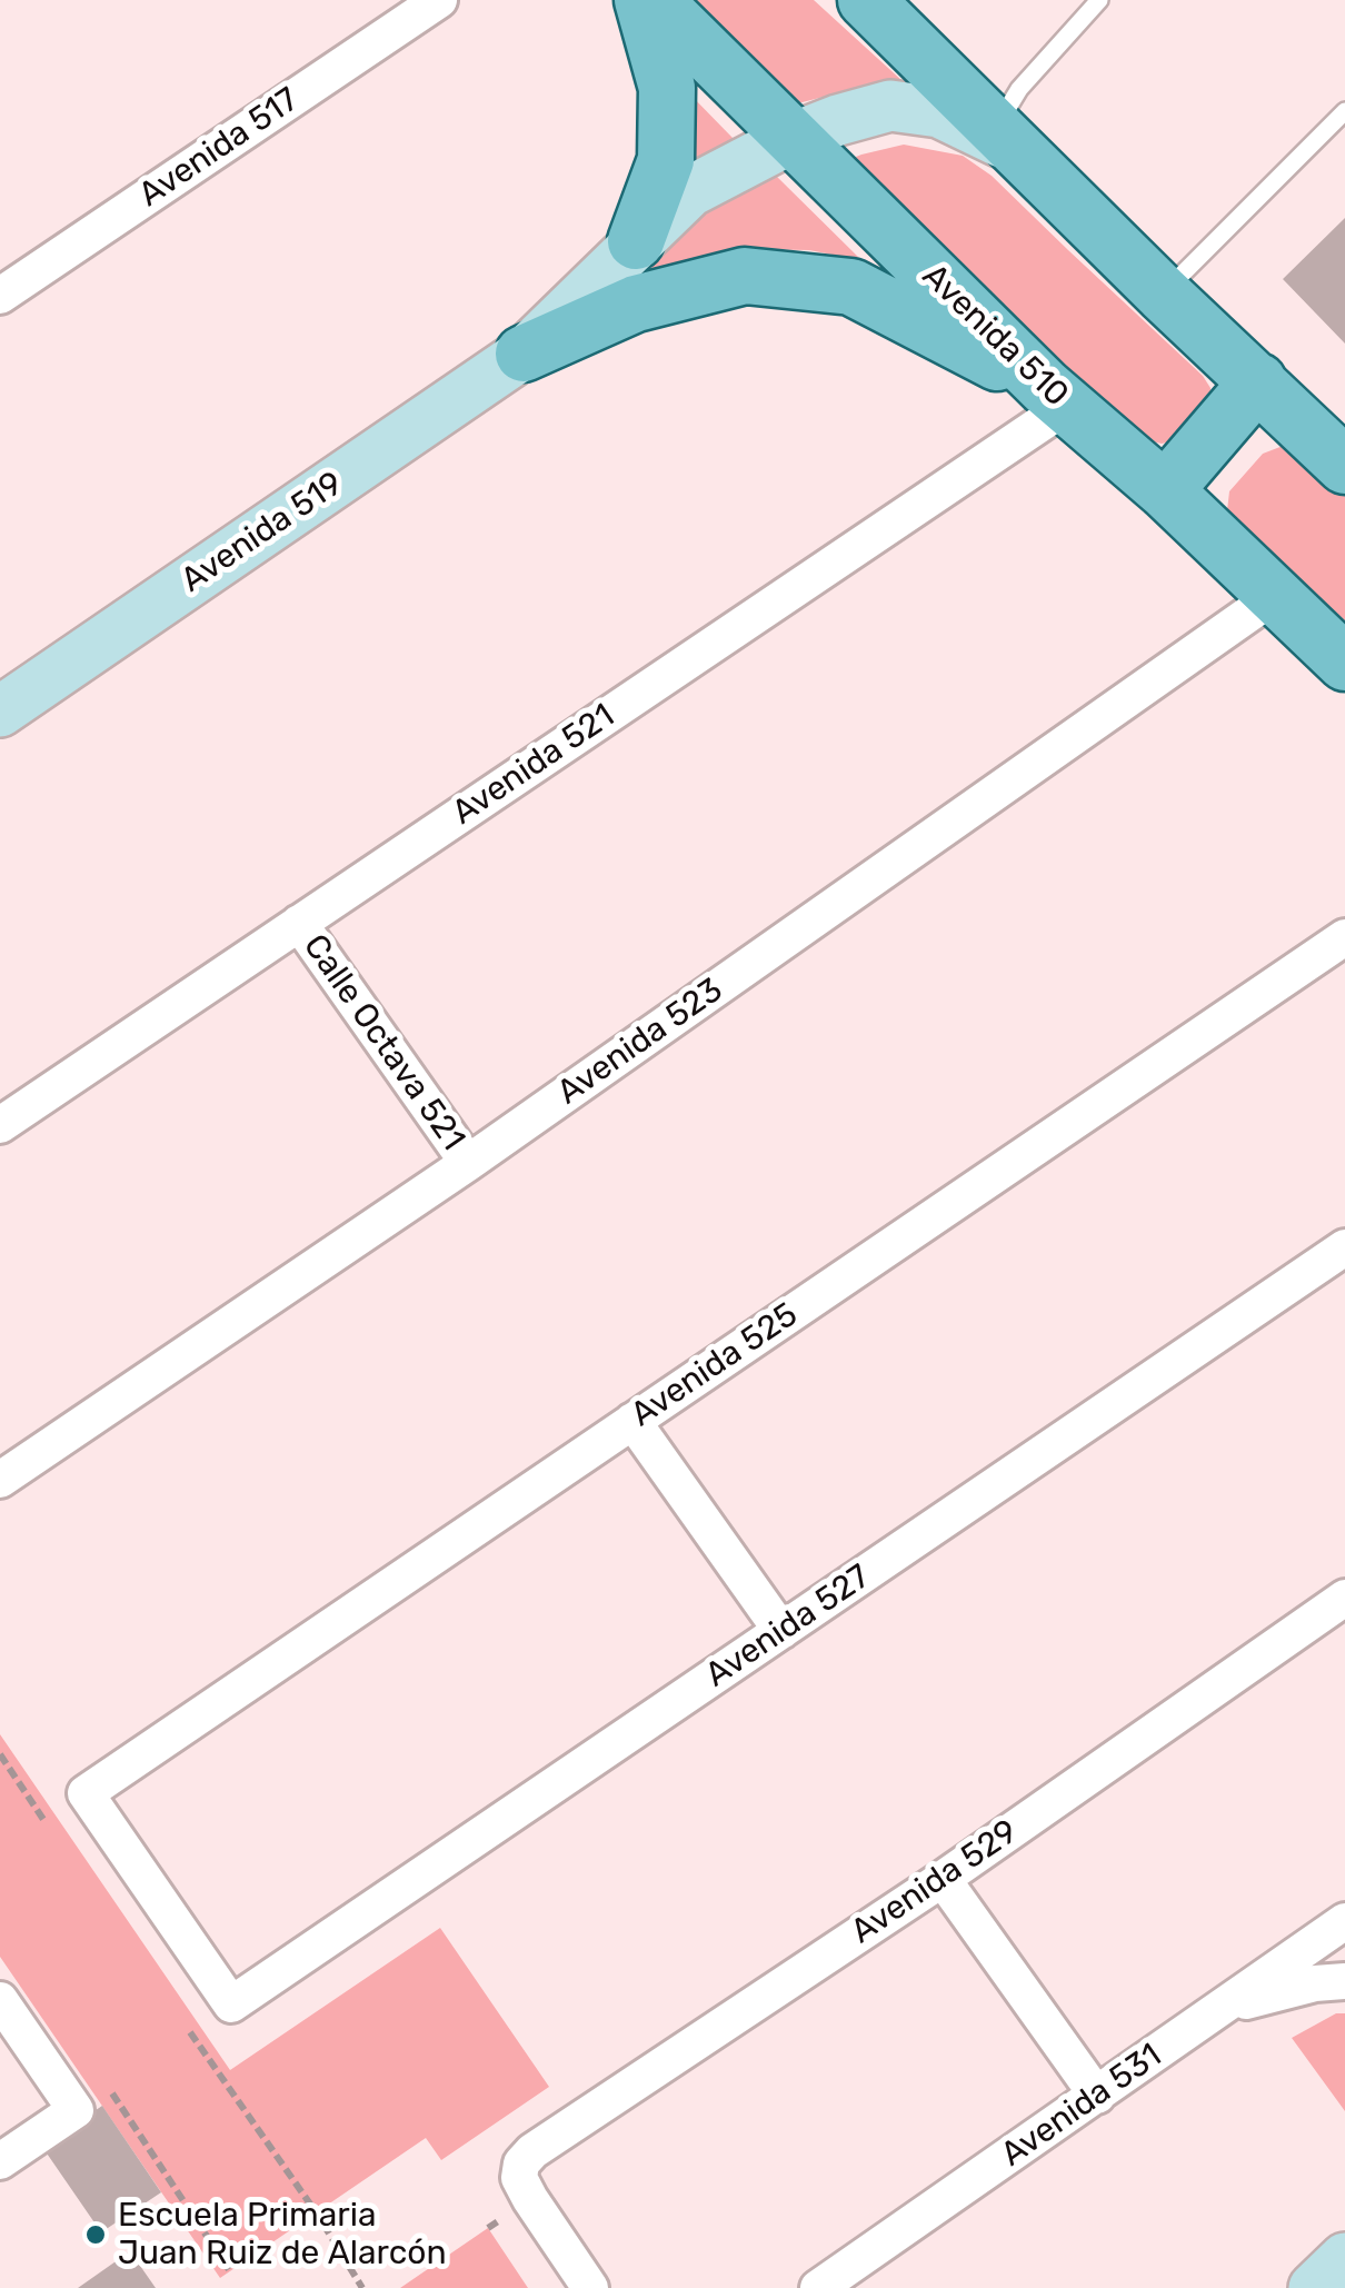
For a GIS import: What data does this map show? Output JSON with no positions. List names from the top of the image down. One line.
{"streets":{"main road":["Avenida 510"],"street":["Avenida 517","Avenida 519","Avenida 521","Avenida 523","Calle Octava 521","Avenida 525","Avenida 527","Avenida 529","Avenida 531"]},"crossings":[["Avenida 510","Avenida 519"],["Avenida 510","Avenida 521"],["Avenida 510","Avenida 523"],["Avenida 521","Calle Octava 521"],["Avenida 523","Calle Octava 521"],["Avenida 525","Avenida 527"]],"places":["Escuela Primaria Juan Ruiz de Alarcón"]}
